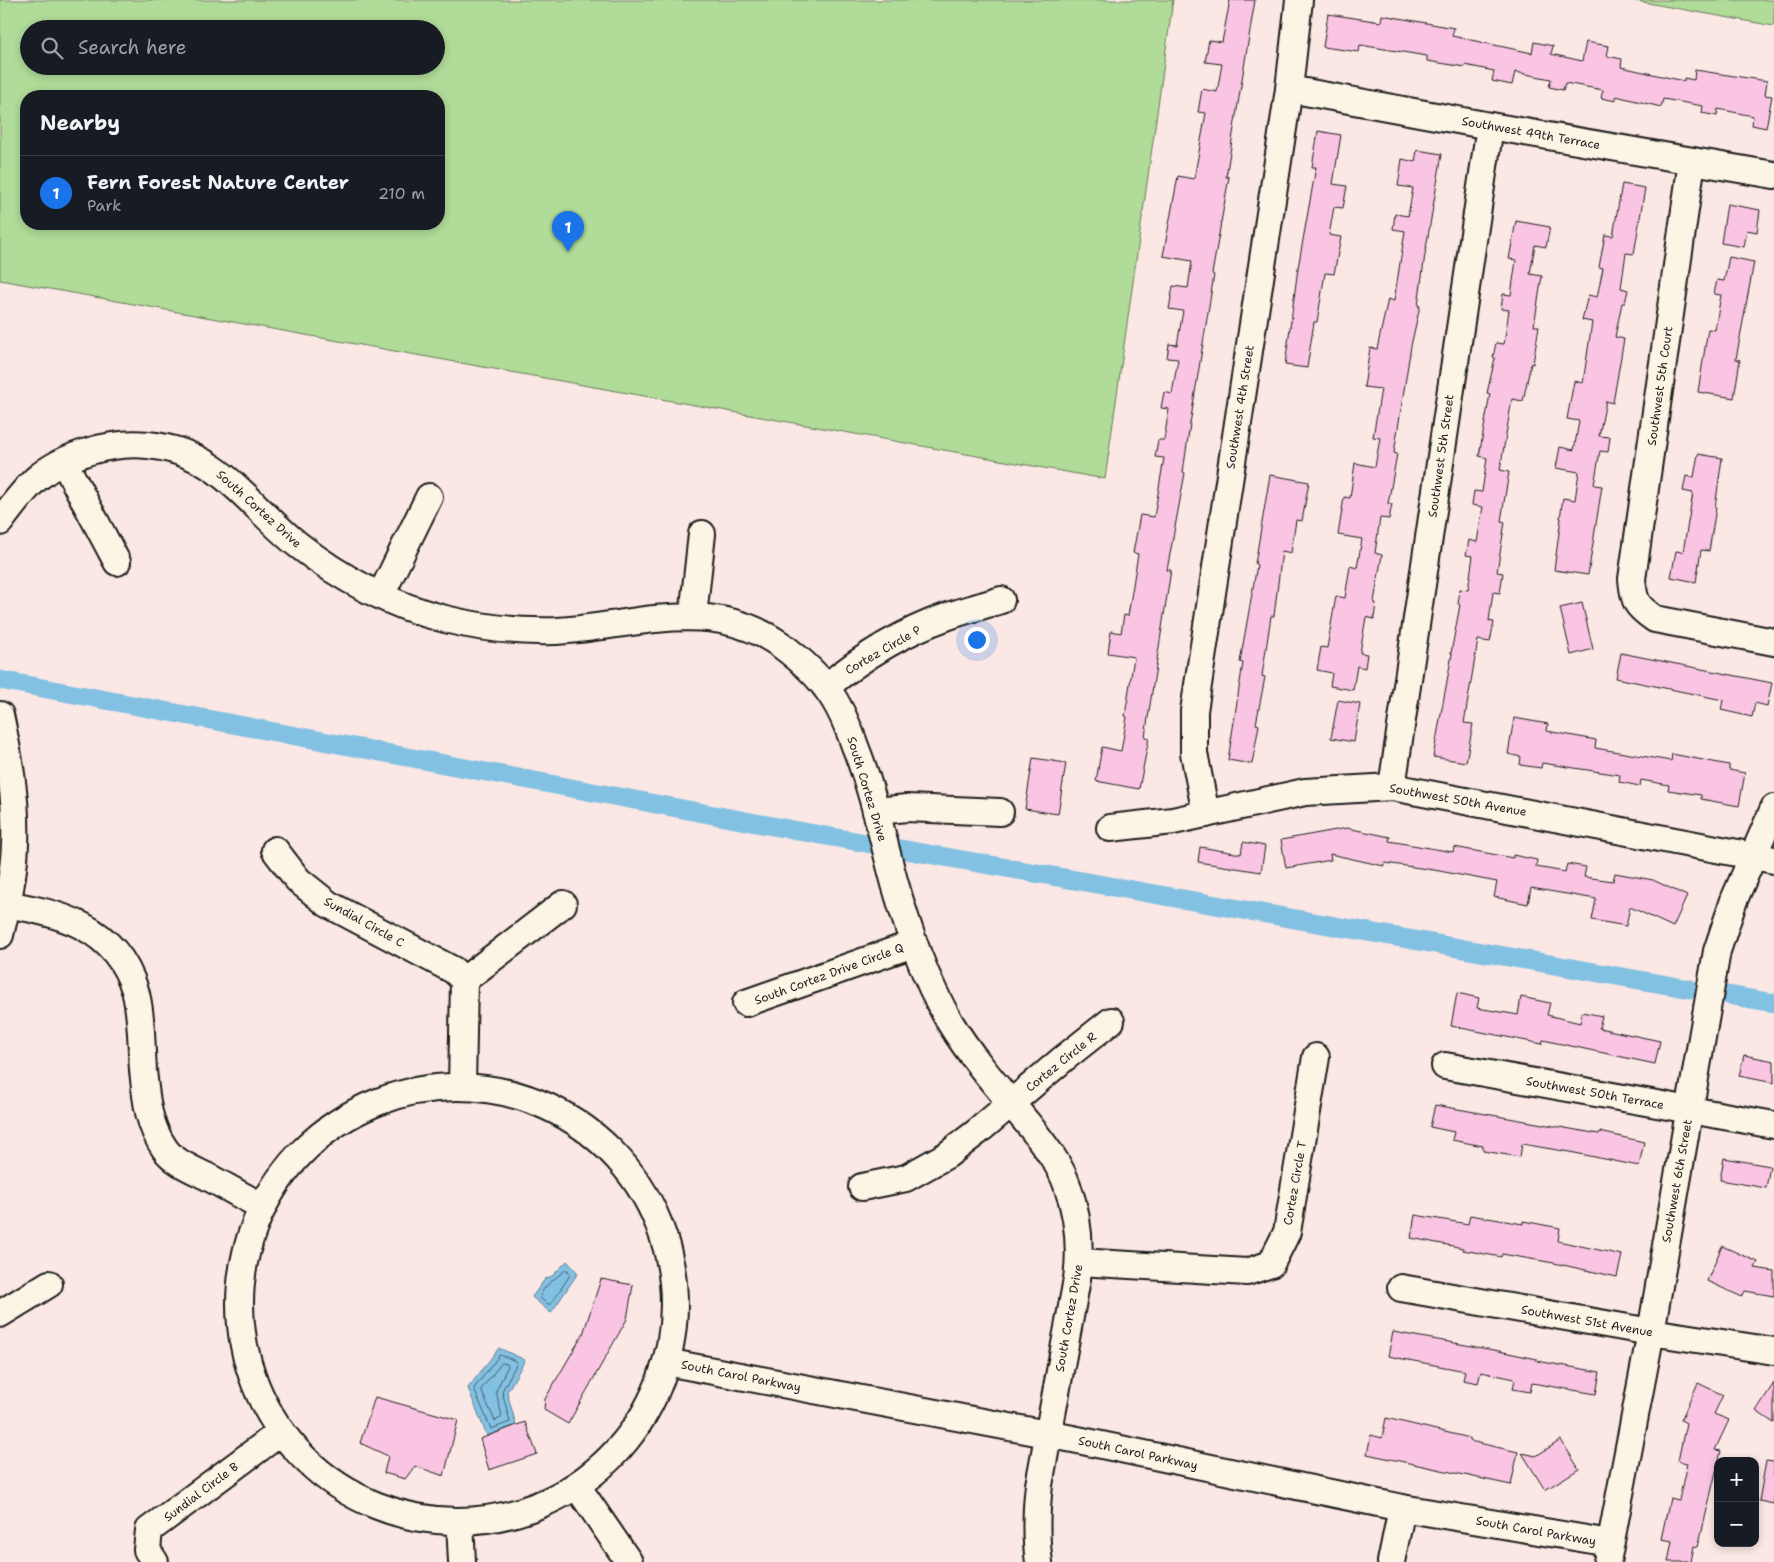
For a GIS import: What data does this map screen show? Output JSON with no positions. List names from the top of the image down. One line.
{"streets":{"street":["Southwest 49th Terrace","Southwest 5th Court","Southwest 4th Street","Southwest 5th Street","South Cortez Drive","Cortez Circle P","Southwest 50th Avenue","Sundial Circle C","South Cortez Drive Circle Q","Cortez Circle R","Southwest 50th Terrace","Southwest 6th Street","Cortez Circle T","Southwest 51st Avenue","South Carol Parkway","Sundial Circle B"]},"crossings":[["Southwest 49th Terrace","Southwest 5th Court"],["Southwest 49th Terrace","Southwest 4th Street"],["Southwest 49th Terrace","Southwest 5th Street"],["Southwest 4th Street","Southwest 50th Avenue"],["Southwest 5th Street","Southwest 50th Avenue"],["South Cortez Drive","Cortez Circle P"],["South Cortez Drive","South Cortez Drive Circle Q"],["South Cortez Drive","Cortez Circle R"],["South Cortez Drive","Cortez Circle T"],["South Cortez Drive","South Carol Parkway"],["Southwest 50th Avenue","Southwest 6th Street"],["Southwest 50th Terrace","Southwest 6th Street"],["Southwest 6th Street","Southwest 51st Avenue"],["Southwest 6th Street","South Carol Parkway"]],"page":{"search":"Search here","heading":"Nearby","list":[{"mark":"1","name":"Fern Forest Nature Center","note":"Park","value":"210 m"}],"pins":"1","map_buttons":["+","−"]}}
